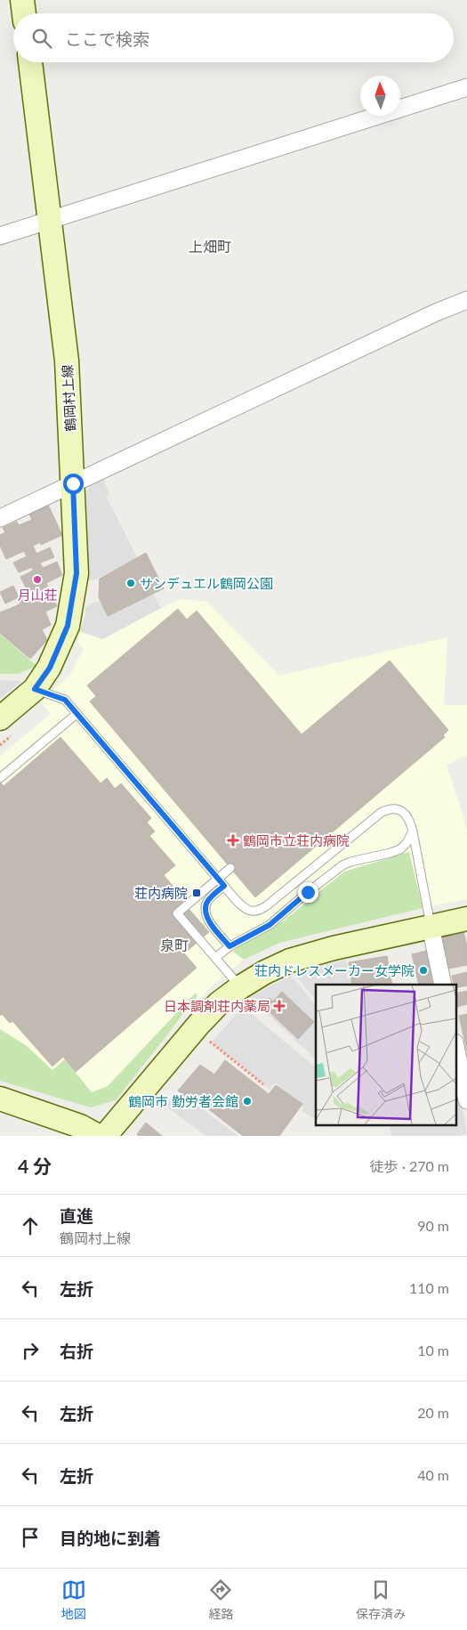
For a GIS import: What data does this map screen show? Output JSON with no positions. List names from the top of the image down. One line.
{"streets":{"main road":["鶴岡村上線"]},"districts":["上畑町","泉町"],"places":{"other":["月山荘","サンデュエル鶴岡公園","荘内ドレスメーカー女学院","鶴岡市 勤労者会館"],"health":["鶴岡市立荘内病院","日本調剤荘内薬局"],"transit":["荘内病院"]},"north":"top","page":{"search":"ここで検索","heading":["4 分","徒歩 · 270 m"],"list":[["直進","鶴岡村上線","90 m"],["左折","110 m"],["右折","10 m"],["左折","20 m"],["左折","40 m"],"目的地に到着"],"nav":["地図","経路","保存済み"]}}
